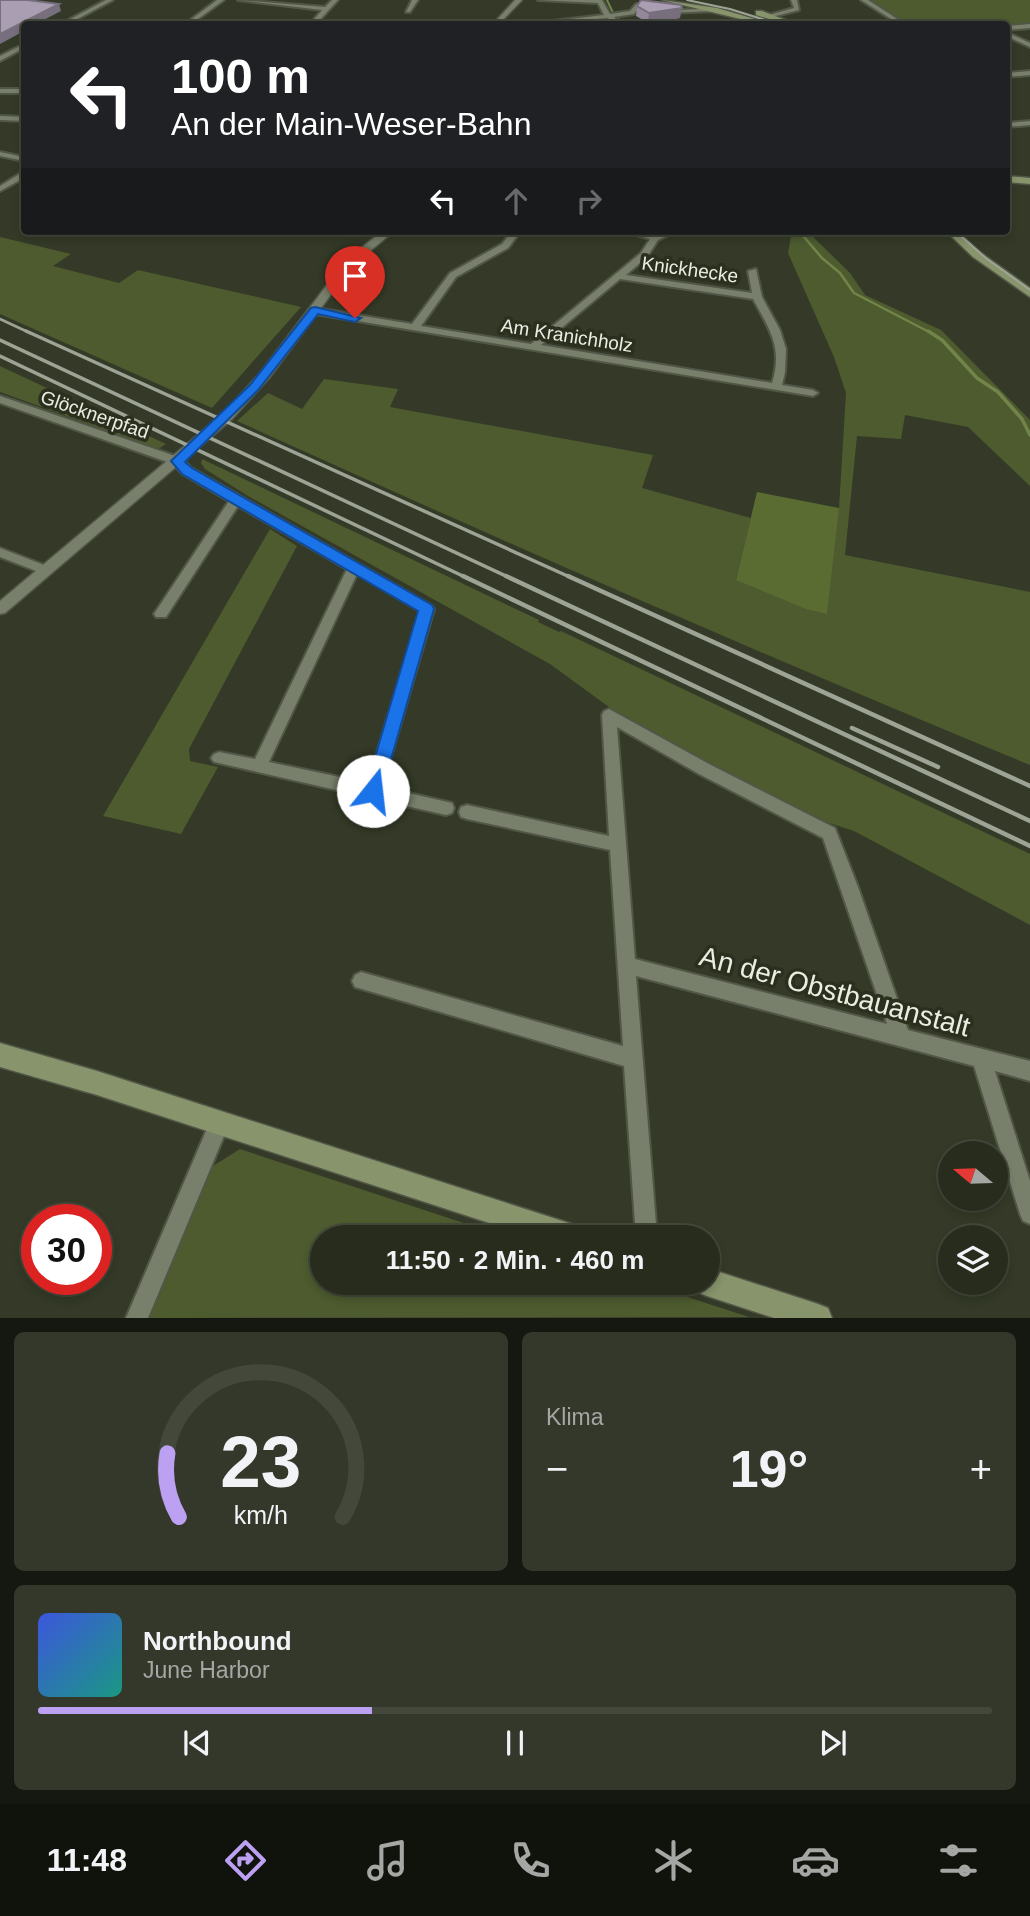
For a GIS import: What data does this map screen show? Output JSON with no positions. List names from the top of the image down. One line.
{"streets":{"street":["Knickhecke","Am Kranichholz","Glöcknerpfad","An der Obstbauanstalt"]},"crossings":[["Knickhecke","Am Kranichholz"]],"north":"left","page":{"turn":["100 m","An der Main-Weser-Bahn"],"limit":"30","trip":"11:50 · 2 Min. · 460 m","tile":"Klima","heat":["−","19°","+"],"song":["Northbound","June Harbor"],"tabs":"11:48","gauge":["23","km/h"]}}
